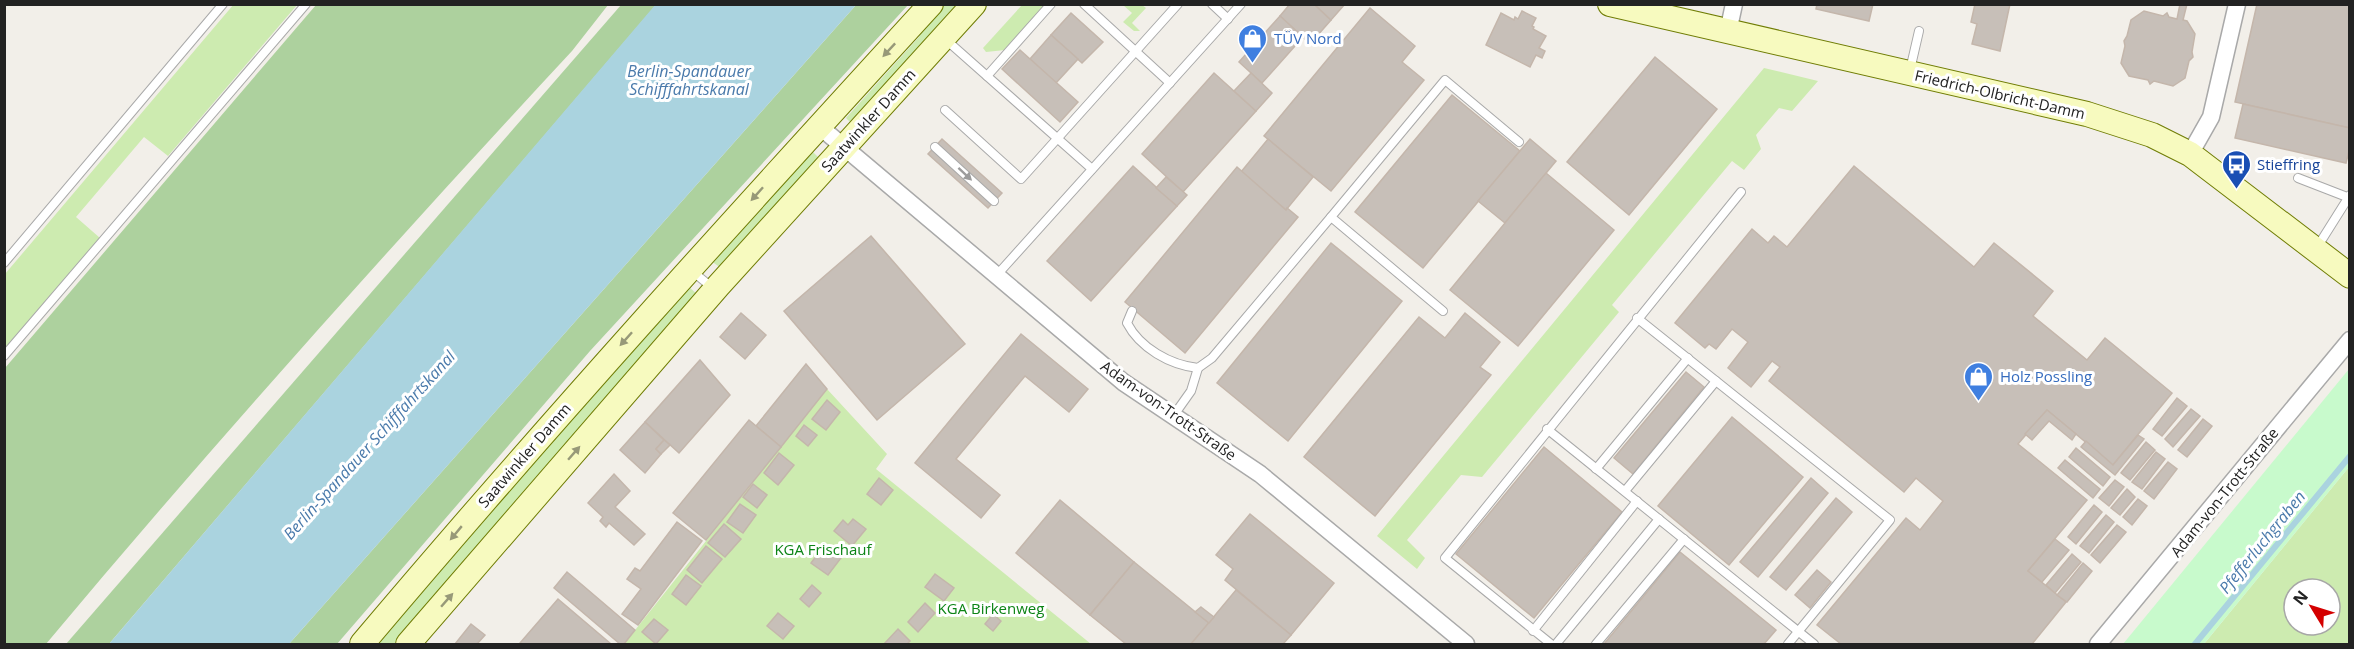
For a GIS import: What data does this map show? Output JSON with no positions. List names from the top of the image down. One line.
{"streets":{"main road":["Friedrich-Olbricht-Damm","Saatwinkler Damm"],"street":["Adam-von-Trott-Straße"]},"crossings":[["Saatwinkler Damm","Adam-von-Trott-Straße"]],"water":["Berlin-Spandauer Schifffahrtskanal","Pfefferluchgraben"],"parks":["KGA Frischauf","KGA Birkenweg"],"places":{"shop":["TÜV Nord","Holz Possling"],"bus stop":["Stieffring"]},"north":"top left"}
